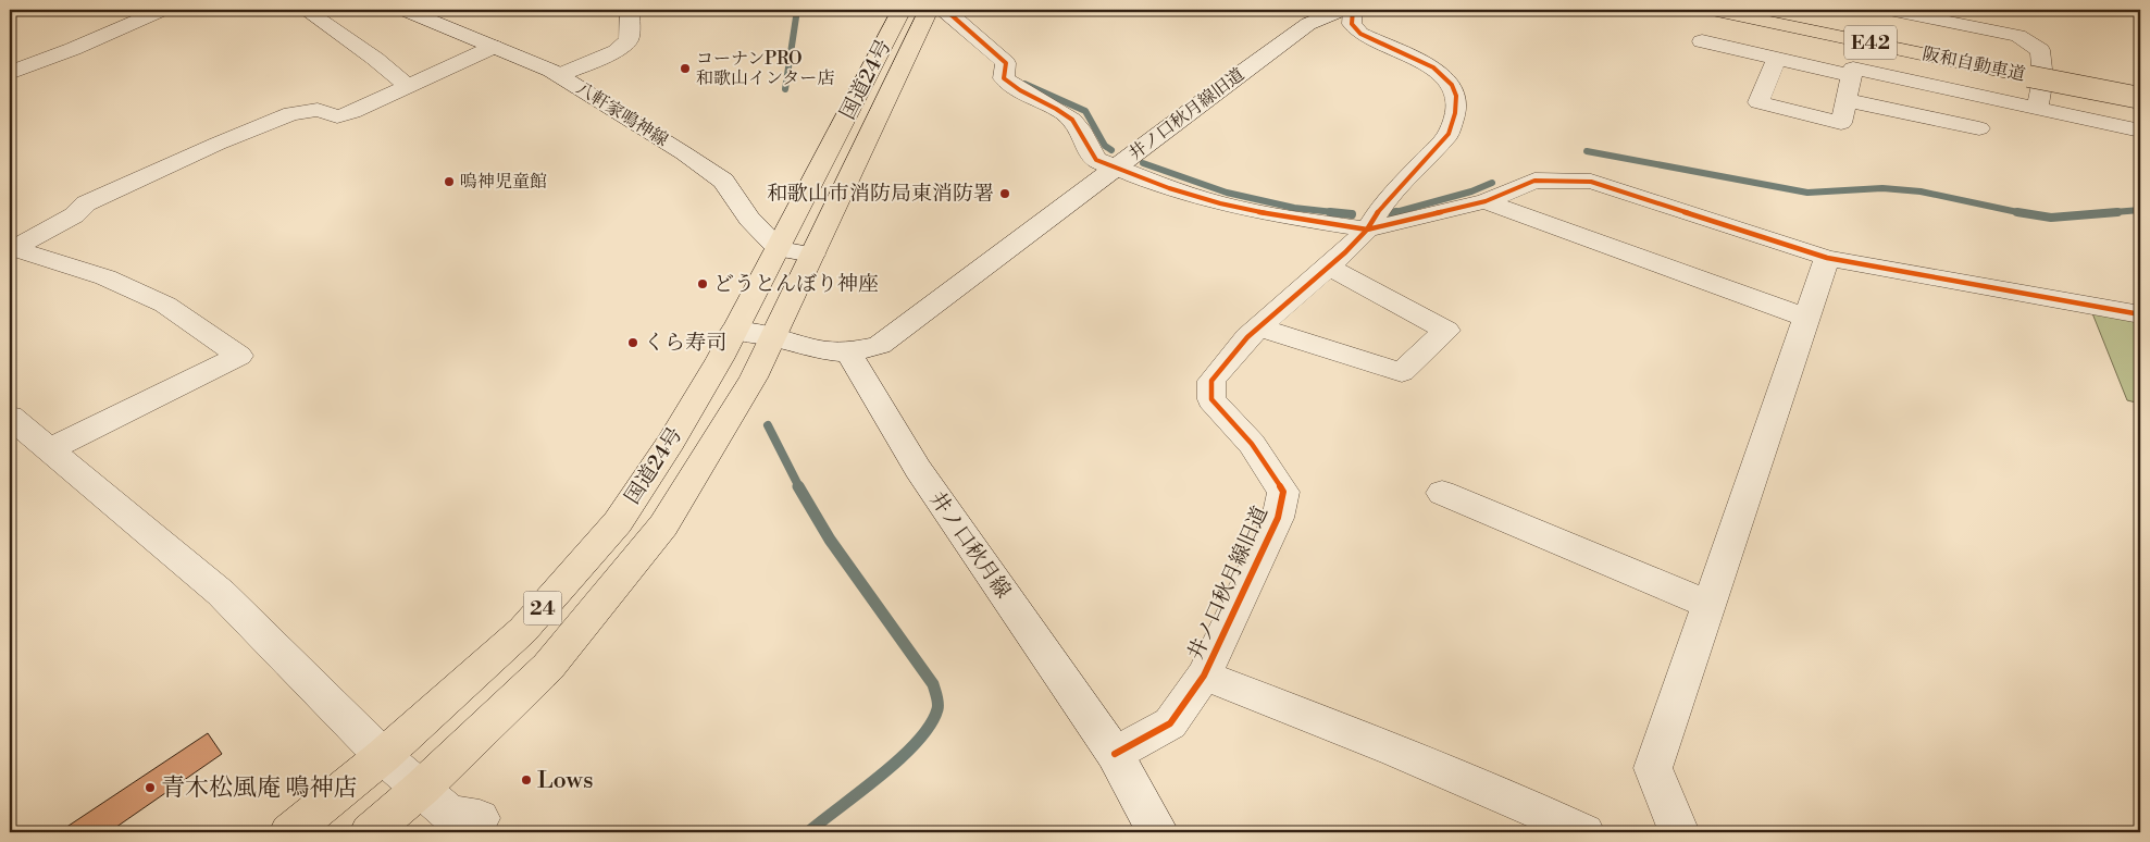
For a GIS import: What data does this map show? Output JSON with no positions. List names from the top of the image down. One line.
{"streets":{"highway":["E42","阪和自動車道","国道24号","24"],"street":["八軒家鳴神線","井ノ口秋月線旧道","井ノ口秋月線"]},"crossings":[["国道24号","八軒家鳴神線"],["井ノ口秋月線旧道","井ノ口秋月線"]],"places":["コーナンPRO 和歌山インター店","嗚神児童館","和歌山市消防局東消防署","どうとんぼり神座","くら寿司","Lows","青木松風庵 鳴神店"]}
